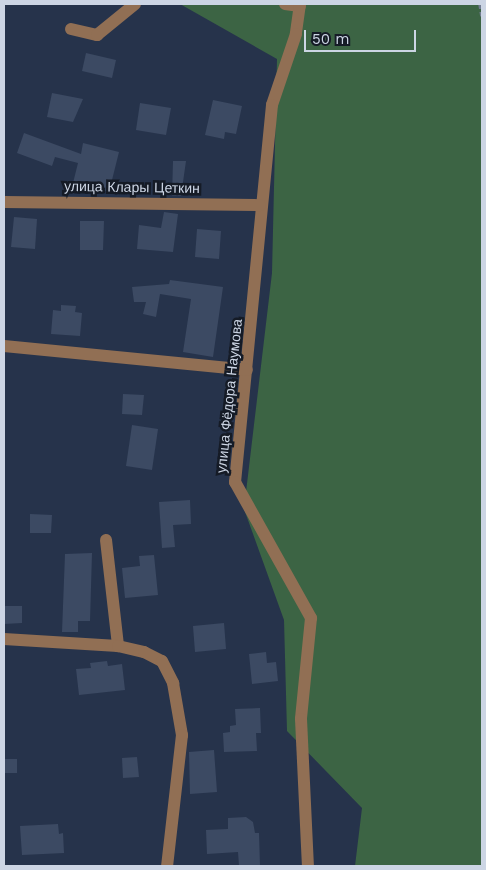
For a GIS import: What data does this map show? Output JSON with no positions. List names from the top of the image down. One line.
{"streets":{"street":["улица Клары Цеткин","улица Фёдора Наумова"]},"crossings":[["улица Клары Цеткин","улица Фёдора Наумова"]],"scale_bar":"50 m"}
